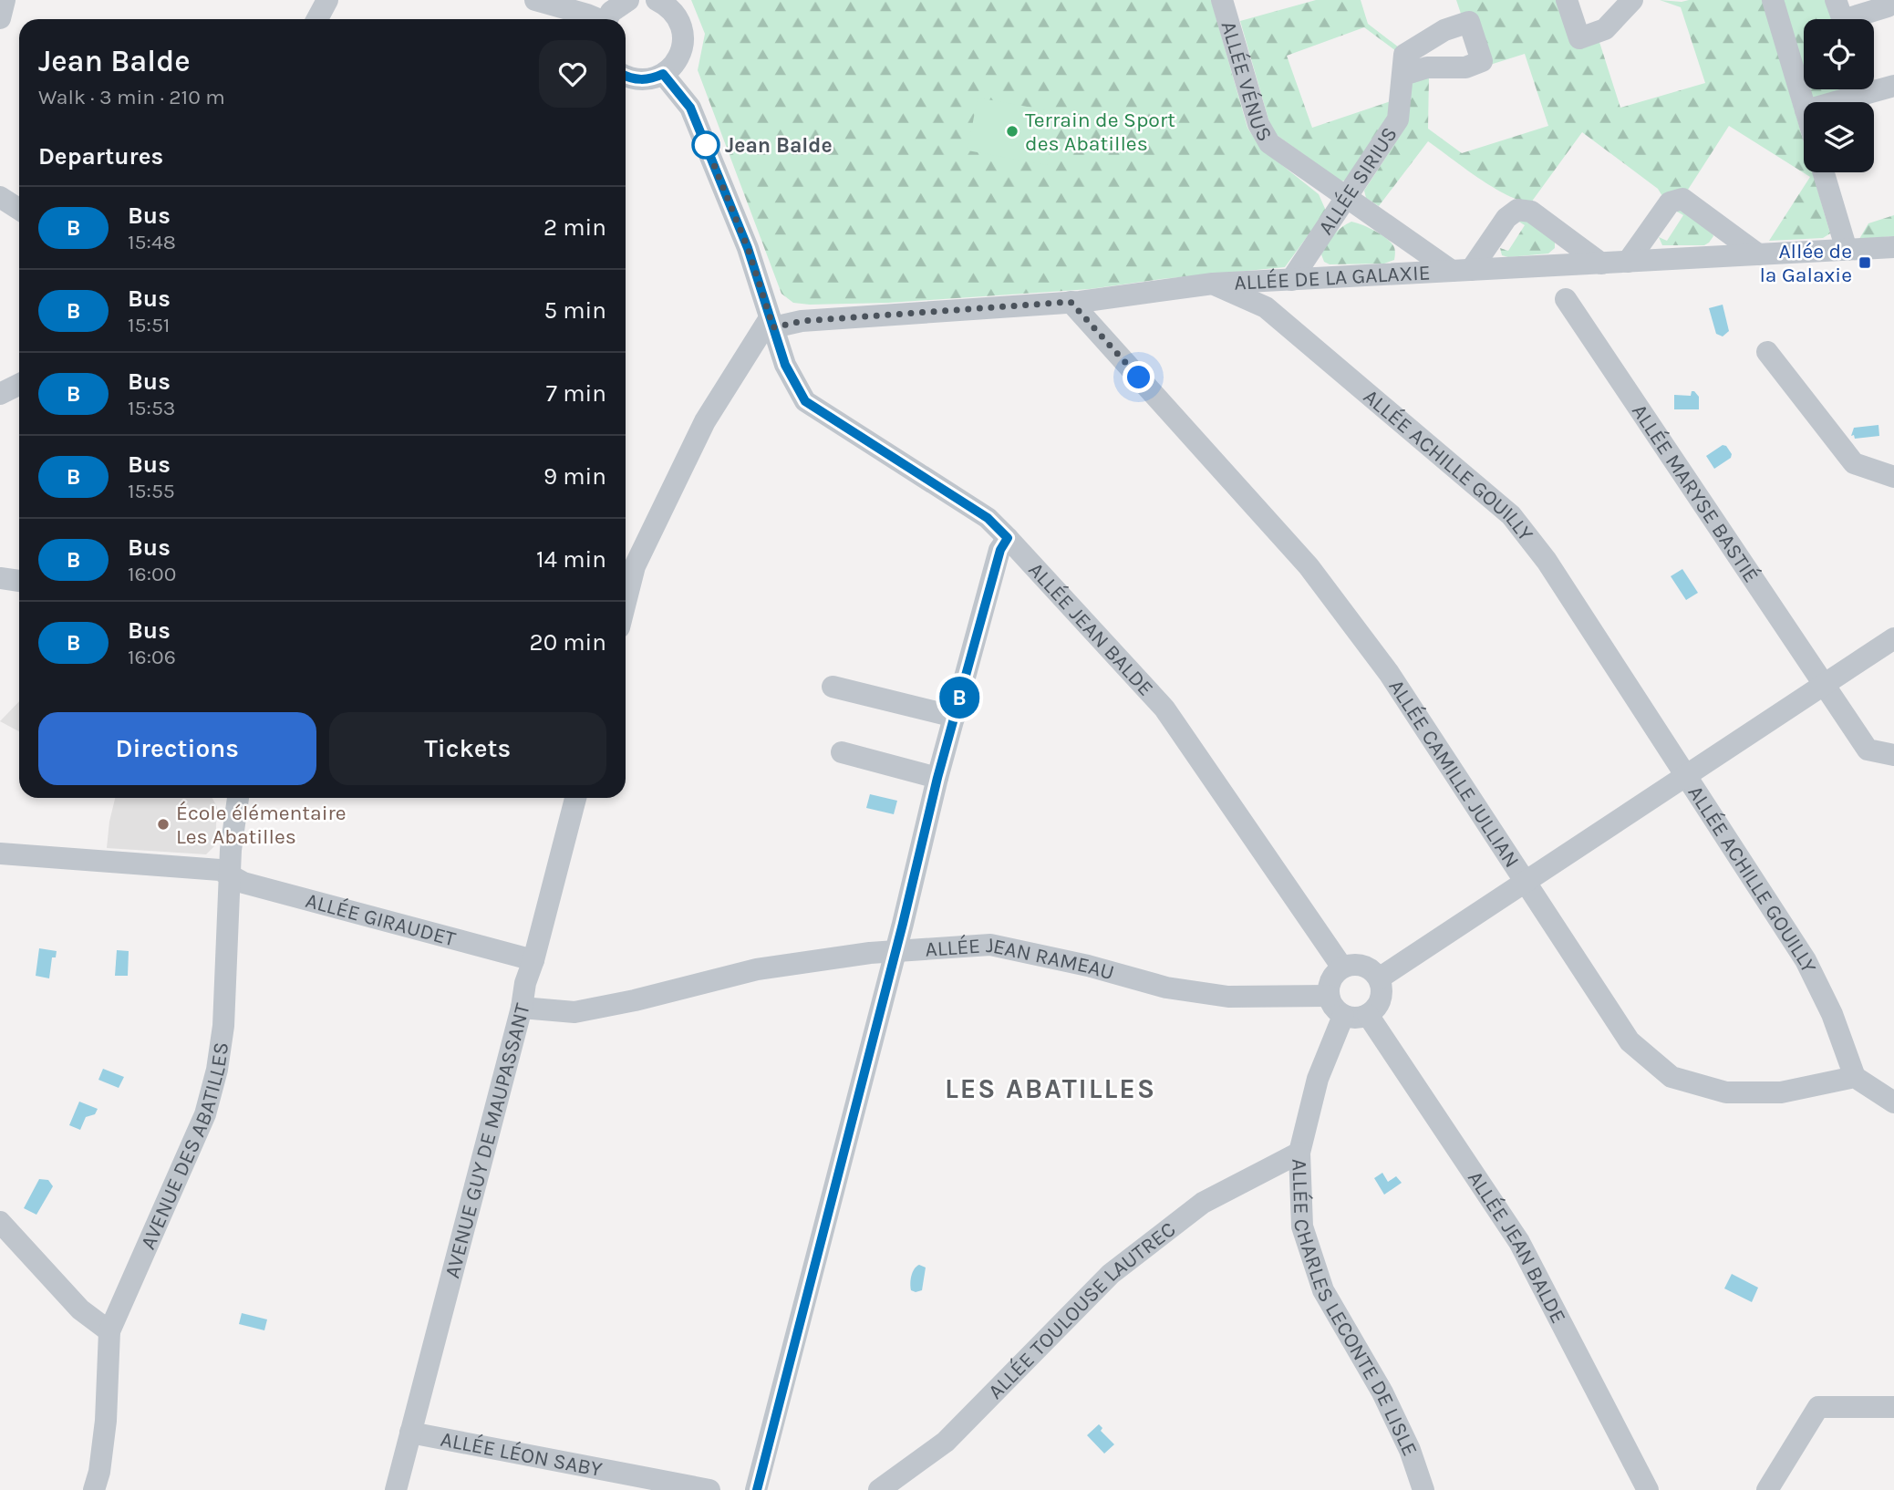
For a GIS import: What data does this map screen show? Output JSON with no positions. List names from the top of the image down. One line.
{"streets":{"street":["ALLÉE VÉNUS","ALLÉE SIRIUS","ALLÉE DE LA GALAXIE","ALLÉE ACHILLE GOUILLY","ALLÉE MARYSE BASTIÉ","ALLÉE JEAN BALDE","ALLÉE CAMILLE JULLIAN","ALLÉE GIRAUDET","ALLÉE JEAN RAMEAU","AVENUE GUY DE MAUPASSANT","AVENUE DES ABATILLES","ALLÉE CHARLES LECONTE DE LISLE","ALLÉE TOULOUSE LAUTREC","ALLÉE LÉON SABY"]},"crossings":[["ALLÉE VÉNUS","ALLÉE SIRIUS"],["ALLÉE VÉNUS","ALLÉE DE LA GALAXIE"],["ALLÉE SIRIUS","ALLÉE DE LA GALAXIE"],["ALLÉE DE LA GALAXIE","ALLÉE ACHILLE GOUILLY"],["ALLÉE ACHILLE GOUILLY","ALLÉE CAMILLE JULLIAN"],["ALLÉE JEAN BALDE","ALLÉE JEAN RAMEAU"],["ALLÉE JEAN BALDE","ALLÉE CHARLES LECONTE DE LISLE"],["ALLÉE GIRAUDET","AVENUE GUY DE MAUPASSANT"],["ALLÉE GIRAUDET","AVENUE DES ABATILLES"],["ALLÉE JEAN RAMEAU","AVENUE GUY DE MAUPASSANT"],["ALLÉE JEAN RAMEAU","ALLÉE CHARLES LECONTE DE LISLE"],["AVENUE GUY DE MAUPASSANT","ALLÉE LÉON SABY"],["ALLÉE CHARLES LECONTE DE LISLE","ALLÉE TOULOUSE LAUTREC"]],"districts":["LES ABATILLES"],"places":{"other":["Terrain de Sport des Abatilles","Jean Balde","École élémentaire Les Abatilles"],"transit":["Allée de la Galaxie"]},"lines":["bus line B"],"page":{"on_map":"B","heading":[["Jean Balde","Walk · 3 min · 210 m"],"Departures"],"list":[{"mark":"B","name":"Bus","note":"15:48","value":"2 min"},{"mark":"B","name":"Bus","note":"15:51","value":"5 min"},{"mark":"B","name":"Bus","note":"15:53","value":"7 min"},{"mark":"B","name":"Bus","note":"15:55","value":"9 min"},{"mark":"B","name":"Bus","note":"16:00","value":"14 min"},{"mark":"B","name":"Bus","note":"16:06","value":"20 min"}],"buttons":["Directions","Tickets"]}}
